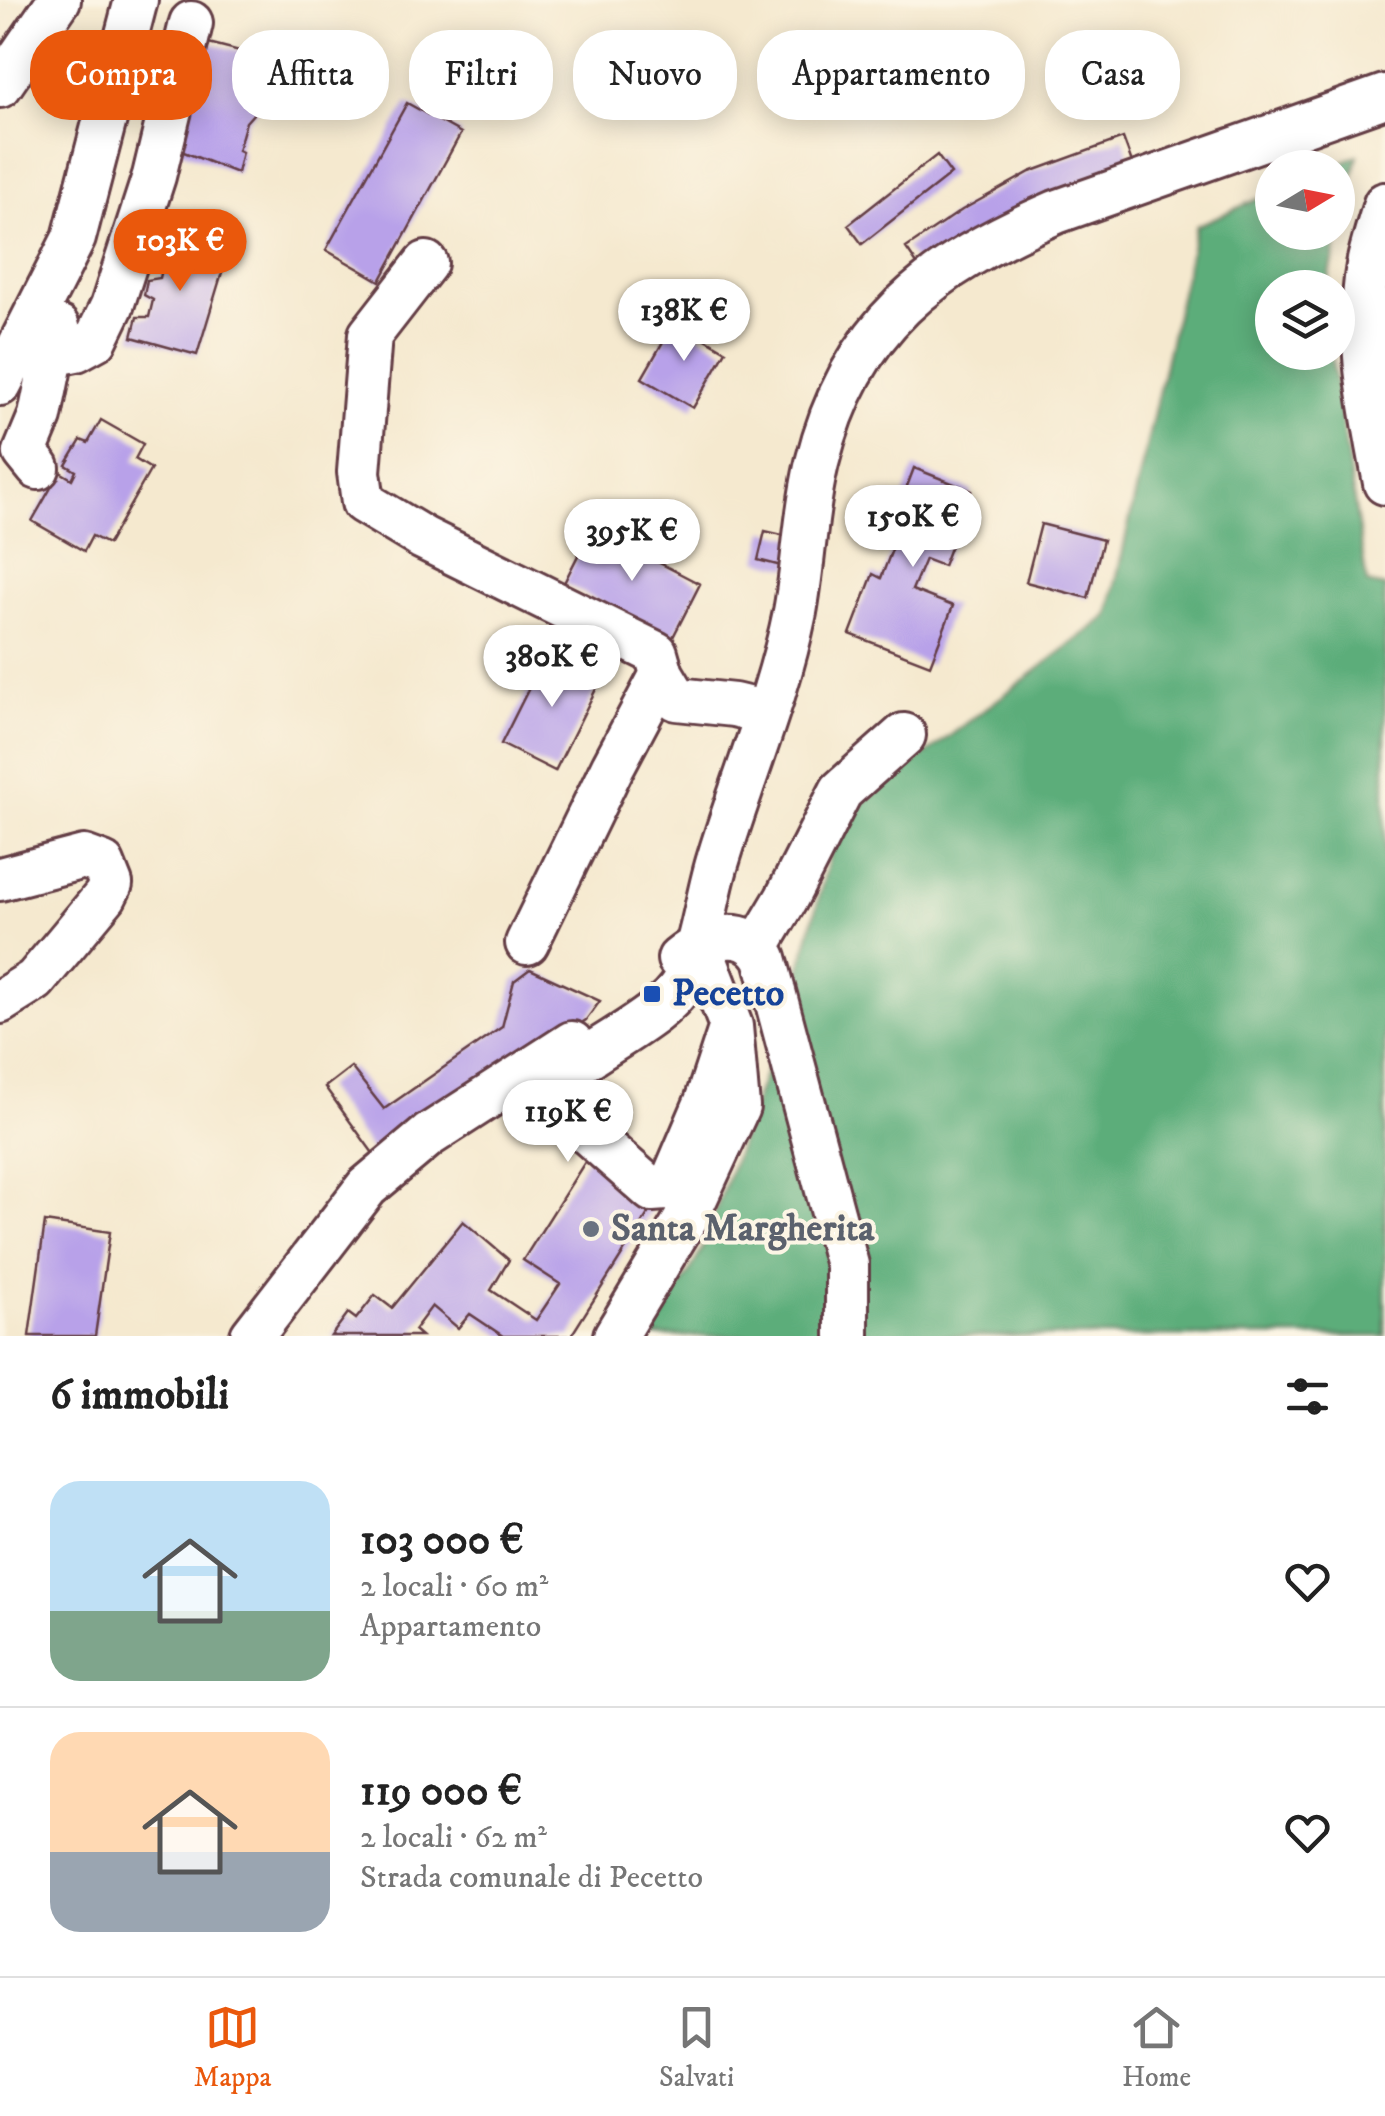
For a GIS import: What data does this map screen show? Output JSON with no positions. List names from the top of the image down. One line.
{"places":{"transit":["Pecetto"],"other":["Santa Margherita"]},"north":"right","page":{"chip":["Compra","Affitta","Filtri","Nuovo","Appartamento","Casa"],"price":["103K €","138K €","150K €","395K €","380K €","119K €"],"heading":"6 immobili","list":[{"name":"103 000 €","note":"2 locali · 60 m² · Appartamento"},{"name":"119 000 €","note":"2 locali · 62 m² · Strada comunale di Pecetto"}],"tabs":["Mappa","Salvati","Home"]}}
